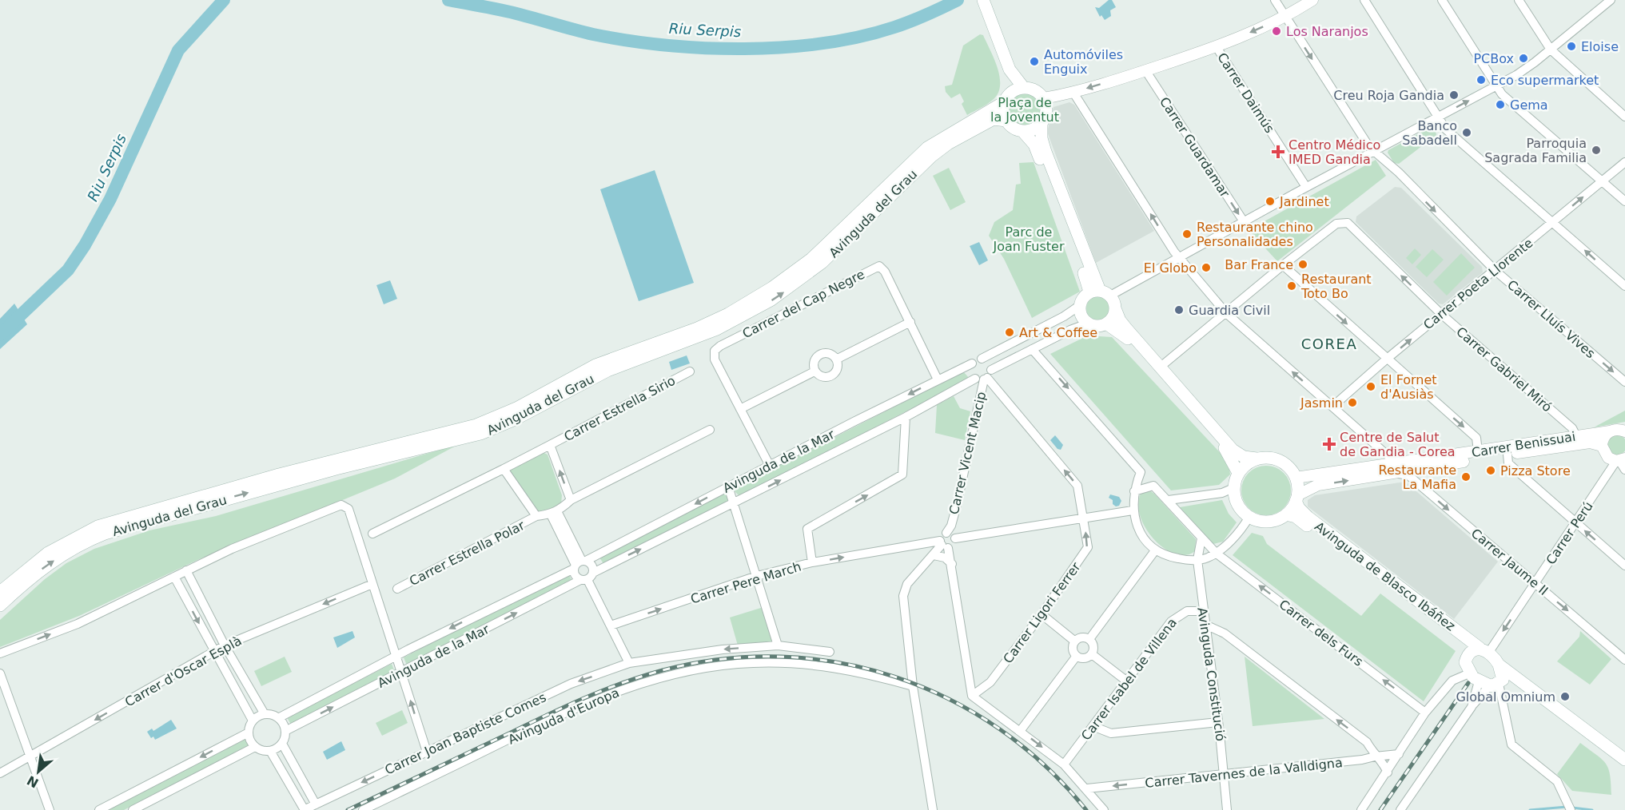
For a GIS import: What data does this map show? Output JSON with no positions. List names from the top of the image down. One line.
{"streets":{"main road":["Avinguda del Grau","Avinguda de Blasco Ibáñez"],"street":["Carrer Daimús","Carrer Guardamar","Carrer Poeta Llorente","Carrer del Cap Negre","Carrer Lluís Vives","Carrer Gabriel Miró","Carrer Estrella Sirio","Carrer Benissuai","Carrer Vicent Macip","Avinguda de la Mar","Carrer Perú","Carrer Estrella Polar","Carrer Jaume II","Carrer Pere March","Carrer Ligori Ferrer","Carrer dels Furs","Carrer d'Oscar Esplà","Avinguda Constitució","Carrer Isabel de Villena","Avinguda d'Europa","Carrer Joan Baptiste Comes","Carrer Tavernes de la Valldigna"]},"crossings":[["Carrer Poeta Llorente","Carrer Lluís Vives"],["Carrer Poeta Llorente","Carrer Gabriel Miró"],["Carrer Gabriel Miró","Carrer Benissuai"],["Carrer Benissuai","Carrer Jaume II"],["Carrer Benissuai","Avinguda de Blasco Ibáñez"],["Carrer Vicent Macip","Avinguda de la Mar"],["Carrer Vicent Macip","Carrer Pere March"],["Carrer Vicent Macip","Carrer Ligori Ferrer"],["Avinguda de la Mar","Carrer Ligori Ferrer"],["Carrer Perú","Carrer Jaume II"],["Carrer Perú","Avinguda de Blasco Ibáñez"],["Carrer Pere March","Carrer Ligori Ferrer"],["Carrer dels Furs","Avinguda Constitució"],["Avinguda Constitució","Carrer Isabel de Villena"],["Avinguda Constitució","Carrer Tavernes de la Valldigna"]],"one_way":["Carrer Poeta Llorente","Carrer Perú","Carrer Pere March","Carrer Ligori Ferrer","Carrer d'Oscar Esplà","Carrer Joan Baptiste Comes"],"districts":["COREA"],"water":["Riu Serpis"],"parks":["Plaça de la Joventut","Parc de Joan Fuster"],"places":{"other":["Los Naranjos","Eloise","PCBox","Automóviles Enguix","Eco supermarket","Creu Roja Gandia","Gema","Banco Sabadell","Parroquia Sagrada Familia","Jardinet","Restaurante chino Personalidades","Bar France","El Globo","Restaurant Toto Bo","Guardia Civil","Art & Coffee","El Fornet d'Ausiàs","Jasmin","Pizza Store","Restaurante La Mafia","Global Omnium"],"health":["Centro Médico IMED Gandia","Centre de Salut de Gandia - Corea"]},"north":"bottom left"}
